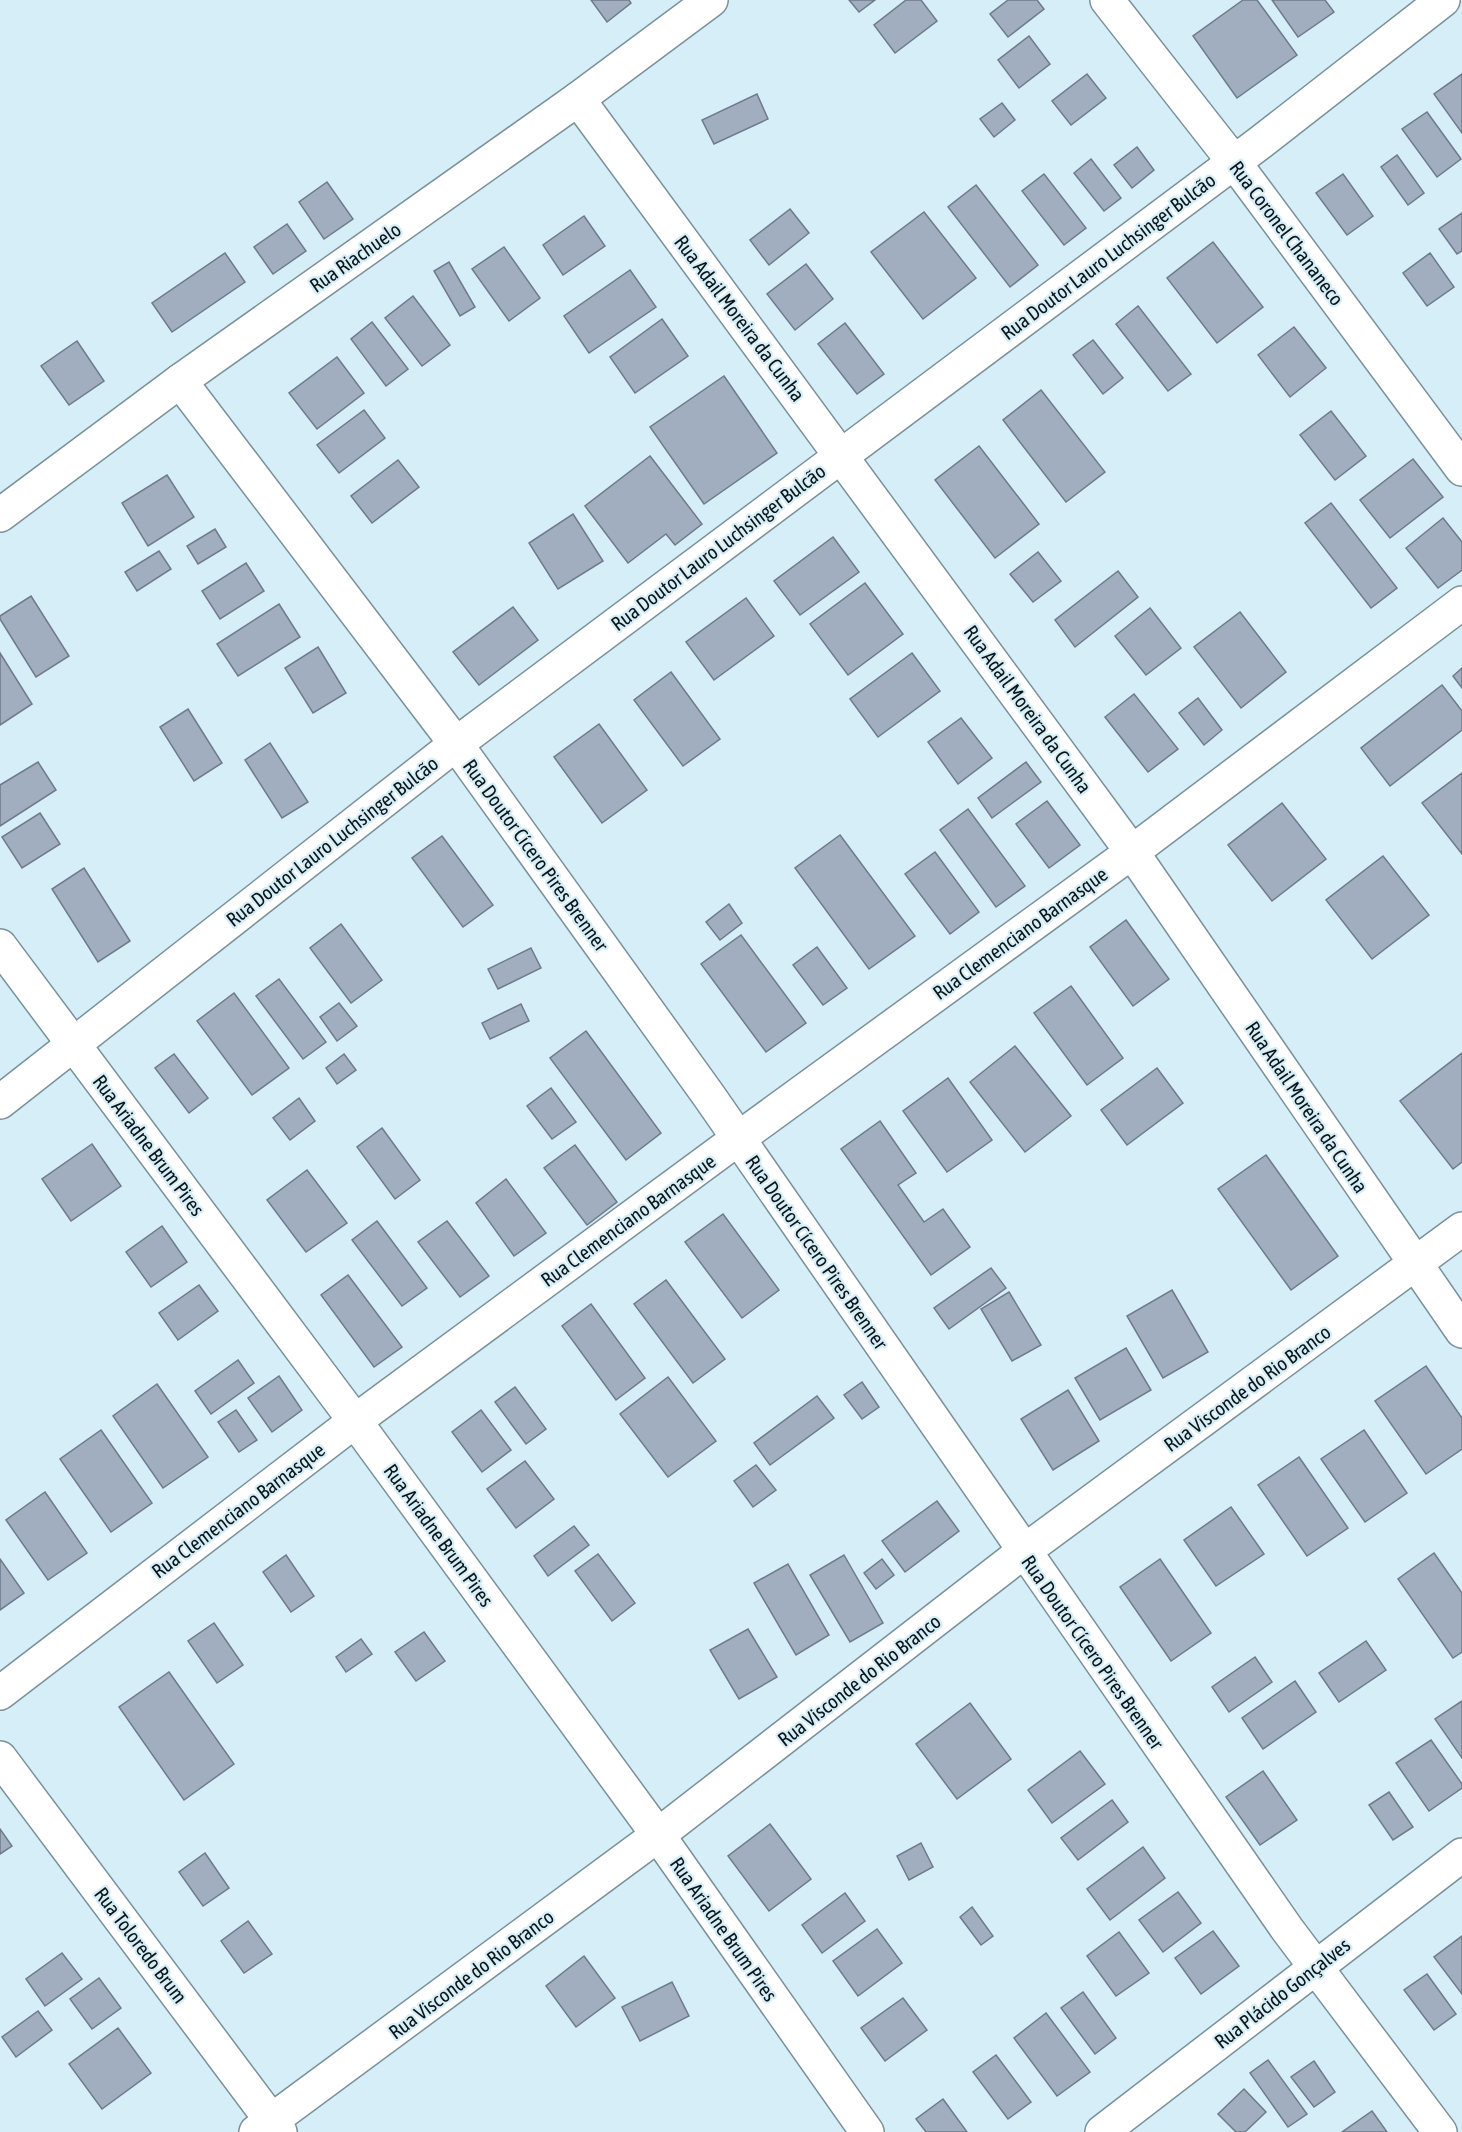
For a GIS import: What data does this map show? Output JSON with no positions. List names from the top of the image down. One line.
{"streets":{"street":["Rua Coronel Chananeco","Rua Doutor Lauro Luchsinger Bulcão","Rua Riachuelo","Rua Adail Moreira da Cunha","Rua Doutor Cícero Pires Brenner","Rua Clemenciano Barnasque","Rua Ariadne Brum Pires","Rua Visconde do Rio Branco","Rua Toloredo Brum","Rua Plácido Gonçalves"]},"crossings":[["Rua Coronel Chananeco","Rua Doutor Lauro Luchsinger Bulcão"],["Rua Doutor Lauro Luchsinger Bulcão","Rua Adail Moreira da Cunha"],["Rua Doutor Lauro Luchsinger Bulcão","Rua Doutor Cícero Pires Brenner"],["Rua Doutor Lauro Luchsinger Bulcão","Rua Ariadne Brum Pires"],["Rua Riachuelo","Rua Adail Moreira da Cunha"],["Rua Riachuelo","Rua Doutor Cícero Pires Brenner"],["Rua Adail Moreira da Cunha","Rua Clemenciano Barnasque"],["Rua Adail Moreira da Cunha","Rua Visconde do Rio Branco"],["Rua Doutor Cícero Pires Brenner","Rua Clemenciano Barnasque"],["Rua Doutor Cícero Pires Brenner","Rua Visconde do Rio Branco"],["Rua Doutor Cícero Pires Brenner","Rua Plácido Gonçalves"],["Rua Clemenciano Barnasque","Rua Ariadne Brum Pires"],["Rua Ariadne Brum Pires","Rua Visconde do Rio Branco"],["Rua Visconde do Rio Branco","Rua Toloredo Brum"]]}
